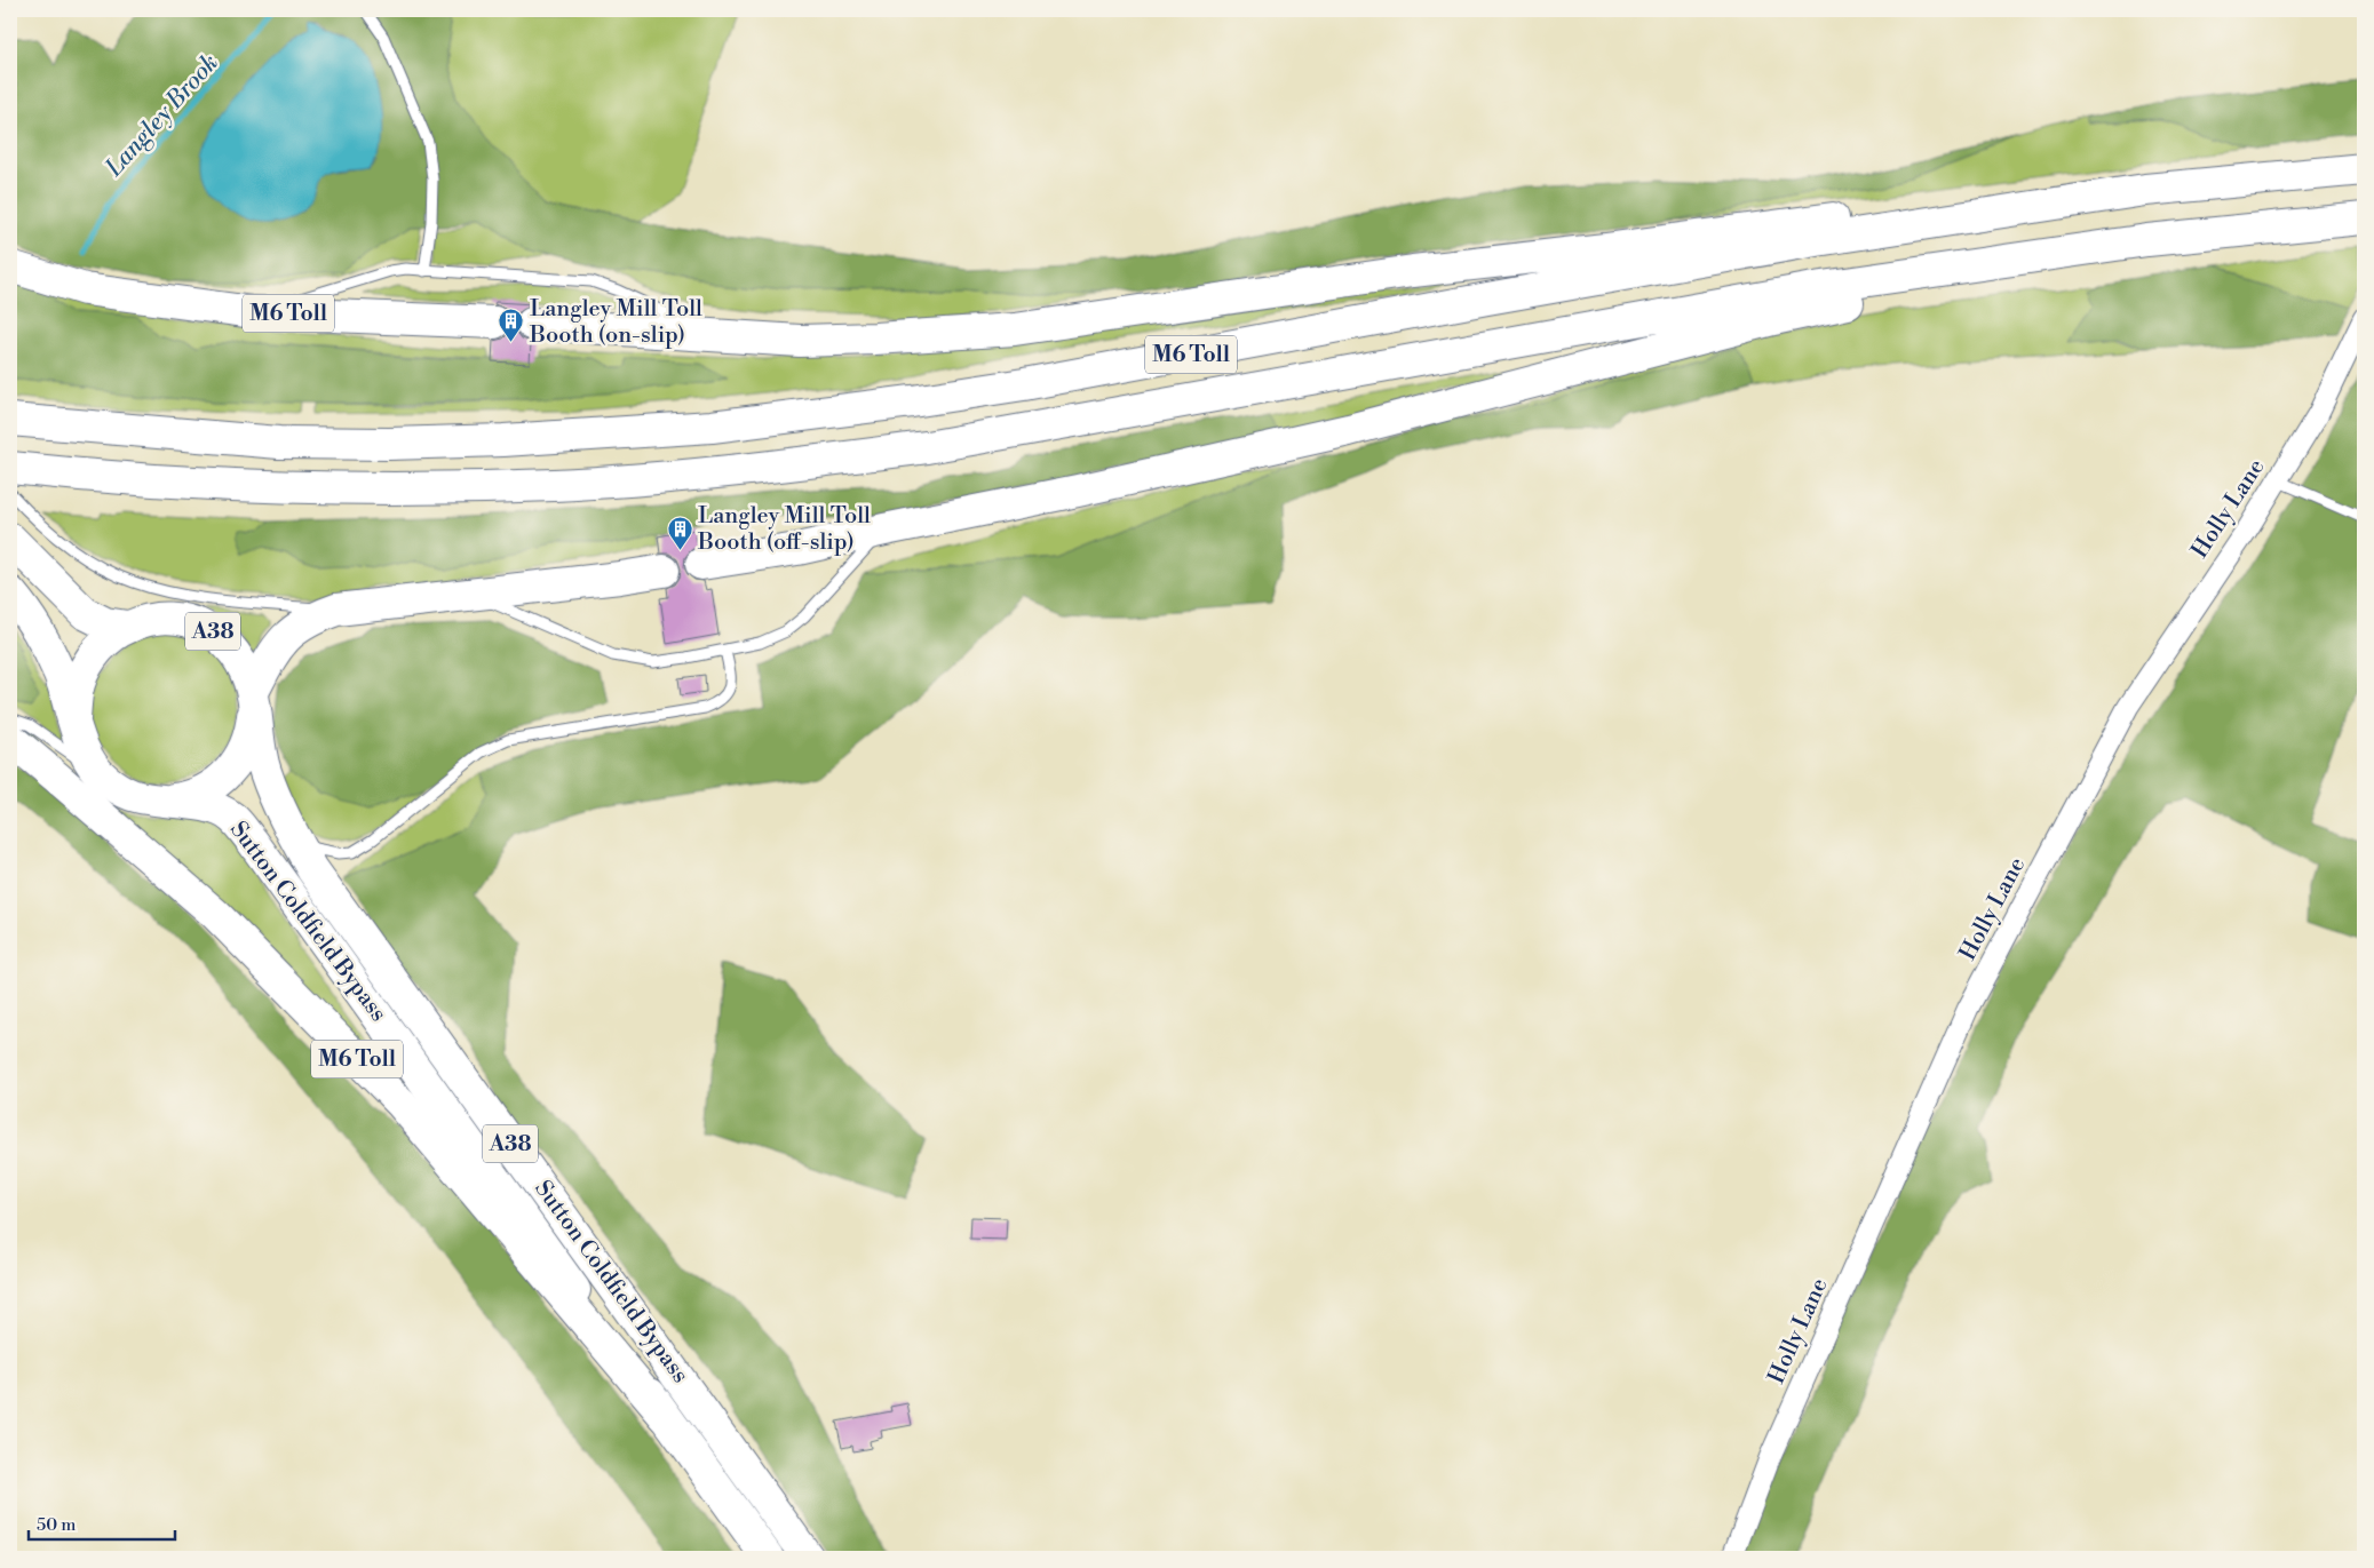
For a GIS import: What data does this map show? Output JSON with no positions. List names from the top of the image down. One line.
{"streets":{"highway":["M6 Toll","A38","Sutton Coldfield Bypass"],"street":["Holly Lane"]},"crossings":[["M6 Toll","Sutton Coldfield Bypass"]],"water":["Langley Brook"],"places":{"building":["Langley Mill Toll Booth (on-slip)","Langley Mill Toll Booth (off-slip)"]},"scale_bar":"50 m"}
